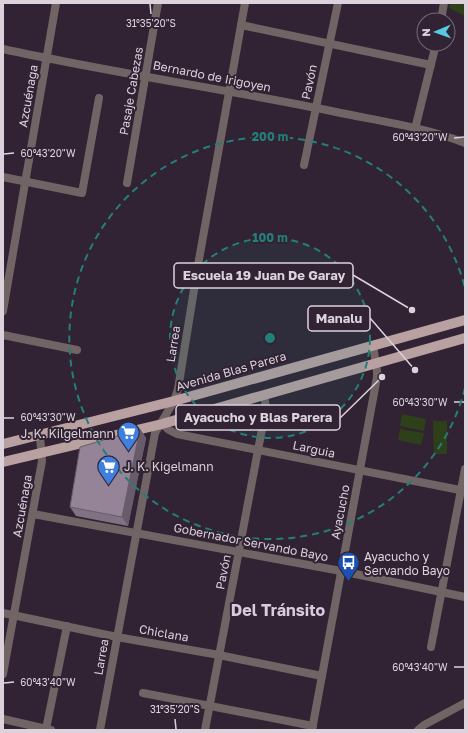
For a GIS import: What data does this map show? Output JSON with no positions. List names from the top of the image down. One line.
{"streets":{"main road":["Avenida Blas Parera"],"street":["Bernardo de Irigoyen","Pavón","Pasaje Cabezas","Azcuénaga","Larrea","Larguia","Ayacucho","Gobernador Servando Bayo","Chiclana"]},"crossings":[["Bernardo de Irigoyen","Pavón"],["Bernardo de Irigoyen","Pasaje Cabezas"],["Bernardo de Irigoyen","Azcuénaga"],["Bernardo de Irigoyen","Larrea"],["Pavón","Larguia"],["Pavón","Gobernador Servando Bayo"],["Pavón","Chiclana"],["Azcuénaga","Avenida Blas Parera"],["Azcuénaga","Gobernador Servando Bayo"],["Azcuénaga","Chiclana"],["Larrea","Avenida Blas Parera"],["Larrea","Larguia"],["Larrea","Gobernador Servando Bayo"],["Larrea","Chiclana"],["Avenida Blas Parera","Ayacucho"],["Larguia","Ayacucho"],["Ayacucho","Gobernador Servando Bayo"],["Ayacucho","Chiclana"]],"districts":["Del Tránsito"],"places":{"other":["Escuela 19 Juan De Garay","Manalu","Ayacucho y Blas Parera"],"supermarket":["J. K. Kilgelmann","J. K. Kigelmann"],"bus stop":["Ayacucho y Servando Bayo"]},"north":"left","coordinates":["31°35'20\"S","60°43'20\"W","60°43'30\"W","60°43'40\"W"],"rings":["200 m","100 m"]}
